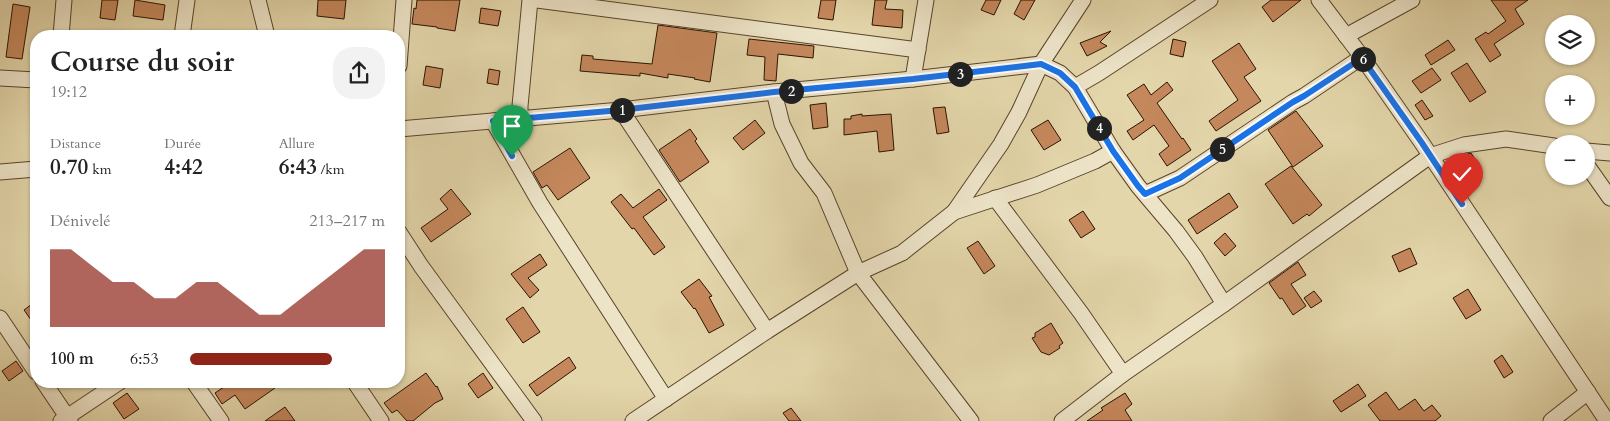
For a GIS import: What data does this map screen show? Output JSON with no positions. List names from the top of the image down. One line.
{"page":{"map_buttons":["+","−"],"heading":["Course du soir","19:12"],"pins":["6","3","2","1","4","5"],"stats":[["Distance","0.70 km"],["Durée","4:42"],["Allure","6:43 /km"]],"chart":["Dénivelé","213–217 m"],"list":[{"name":"100 m","note":"6:53"}]}}
